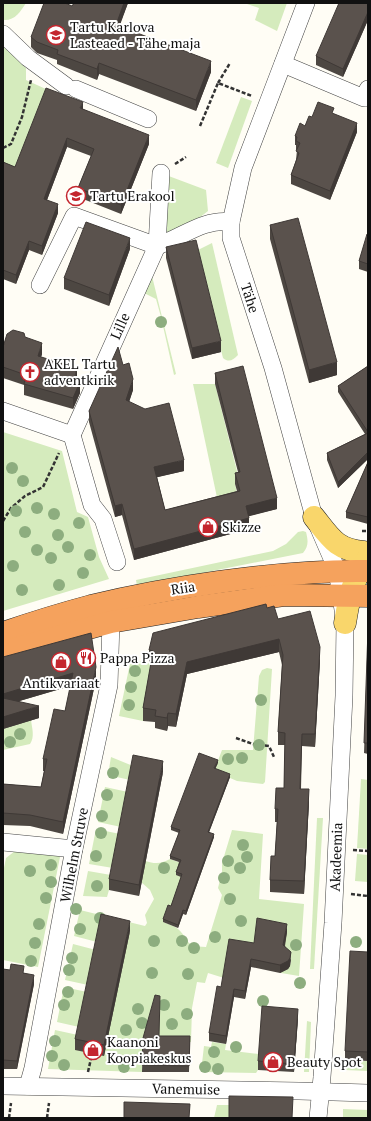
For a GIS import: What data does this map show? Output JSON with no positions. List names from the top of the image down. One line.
{"streets":{"highway":["Riia"],"street":["Tähe","Lille","Wilhelm Struve","Akadeemia","Vanemuise"]},"crossings":[["Tähe","Riia"],["Riia","Wilhelm Struve"],["Wilhelm Struve","Vanemuise"],["Akadeemia","Vanemuise"]],"places":{"school or university":["Tartu Karlova Lasteaed - Tähe maja","Tartu Erakool"],"church":["AKEL Tartu adventkirik"],"shop":["Skizze","Antikvariaat","Kaanoni Koopiakeskus","Beauty Spot"],"restaurant":["Pappa Pizza"]}}
